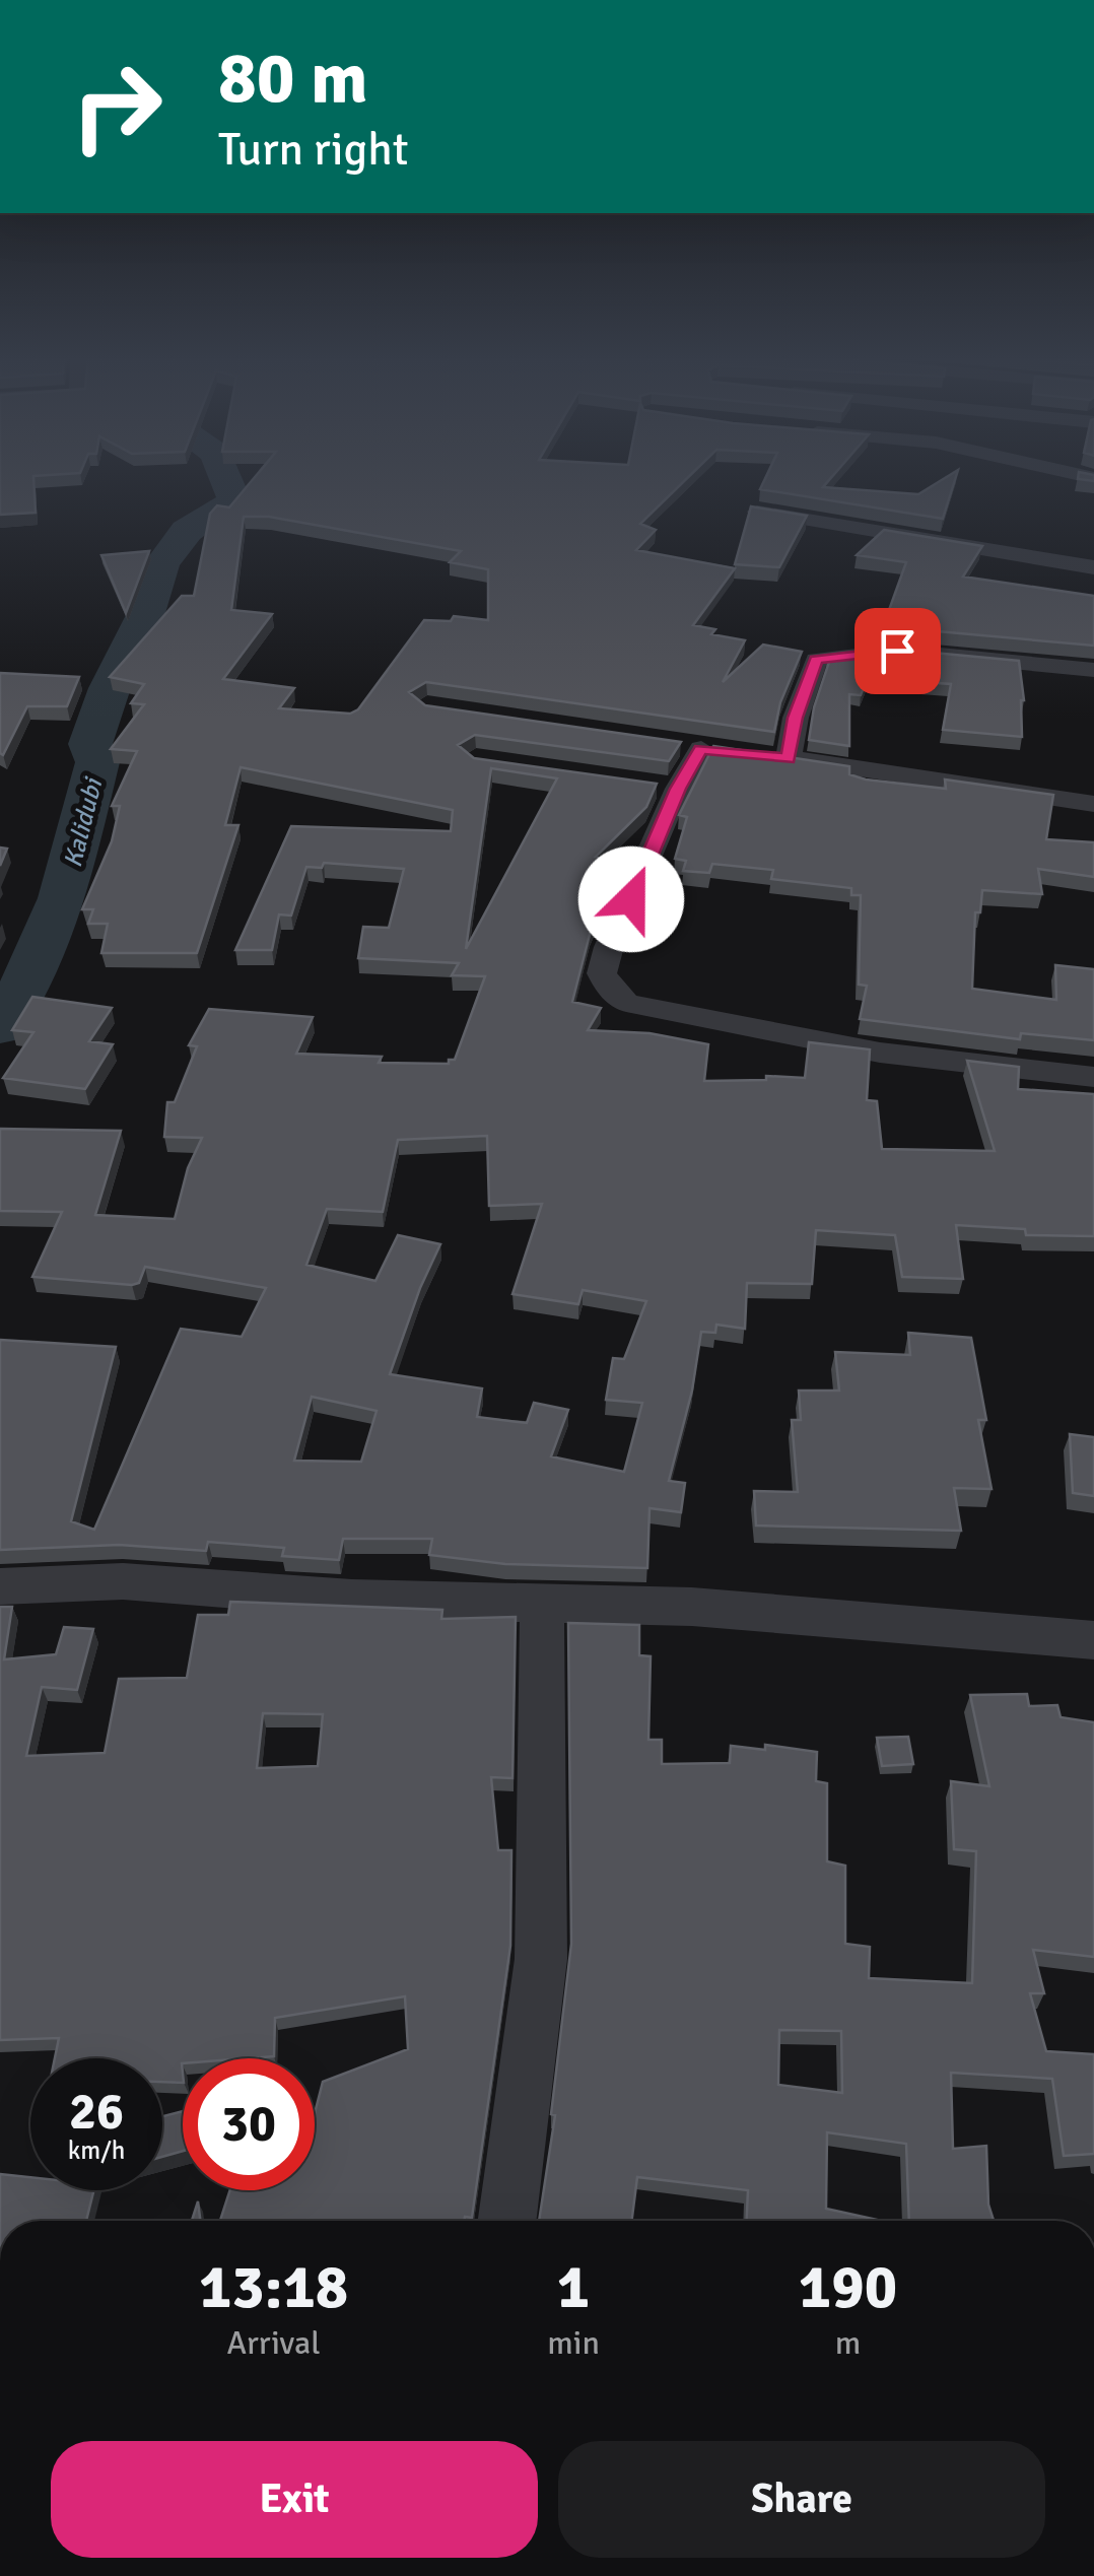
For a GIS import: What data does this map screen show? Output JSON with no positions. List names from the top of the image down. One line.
{"water":["Kalidubi"],"page":{"turn":["80 m","Turn right"],"speed":"26 km/h","limit":"30","eta":["13:18","Arrival","1","min","190","m"],"buttons":["Exit","Share"]}}
